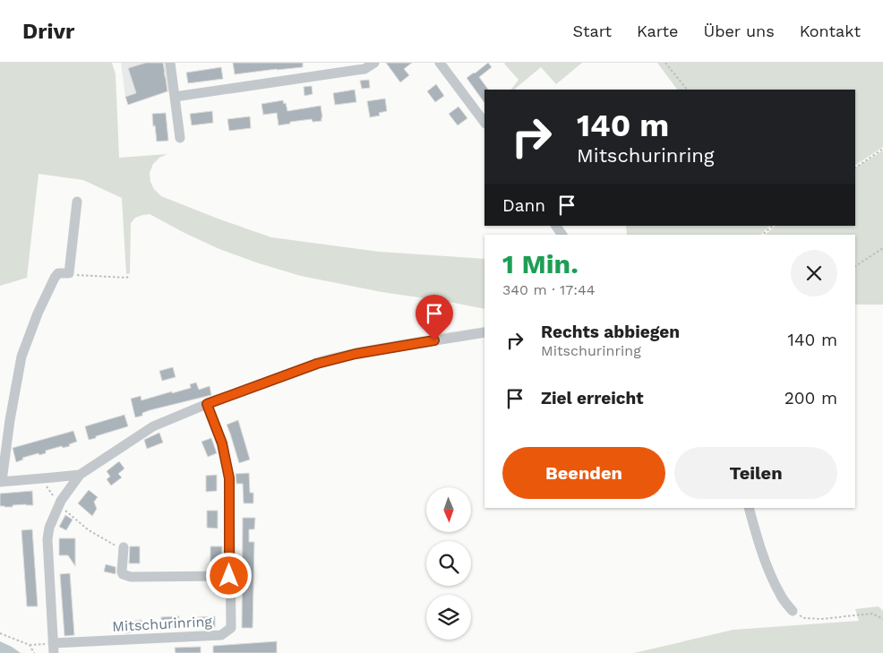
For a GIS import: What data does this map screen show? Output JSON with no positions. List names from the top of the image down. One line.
{"streets":{"street":["Mitschurinring"]},"north":"bottom","page":{"header":"Drivr","nav":["Start","Karte","Über uns","Kontakt"],"turn":["140 m","Mitschurinring"],"then":"Dann","heading":["1 Min.","340 m · 17:44"],"list":[{"name":"Rechts abbiegen","note":"Mitschurinring","value":"140 m"},{"name":"Ziel erreicht","value":"200 m"}],"buttons":["Beenden","Teilen"]}}
